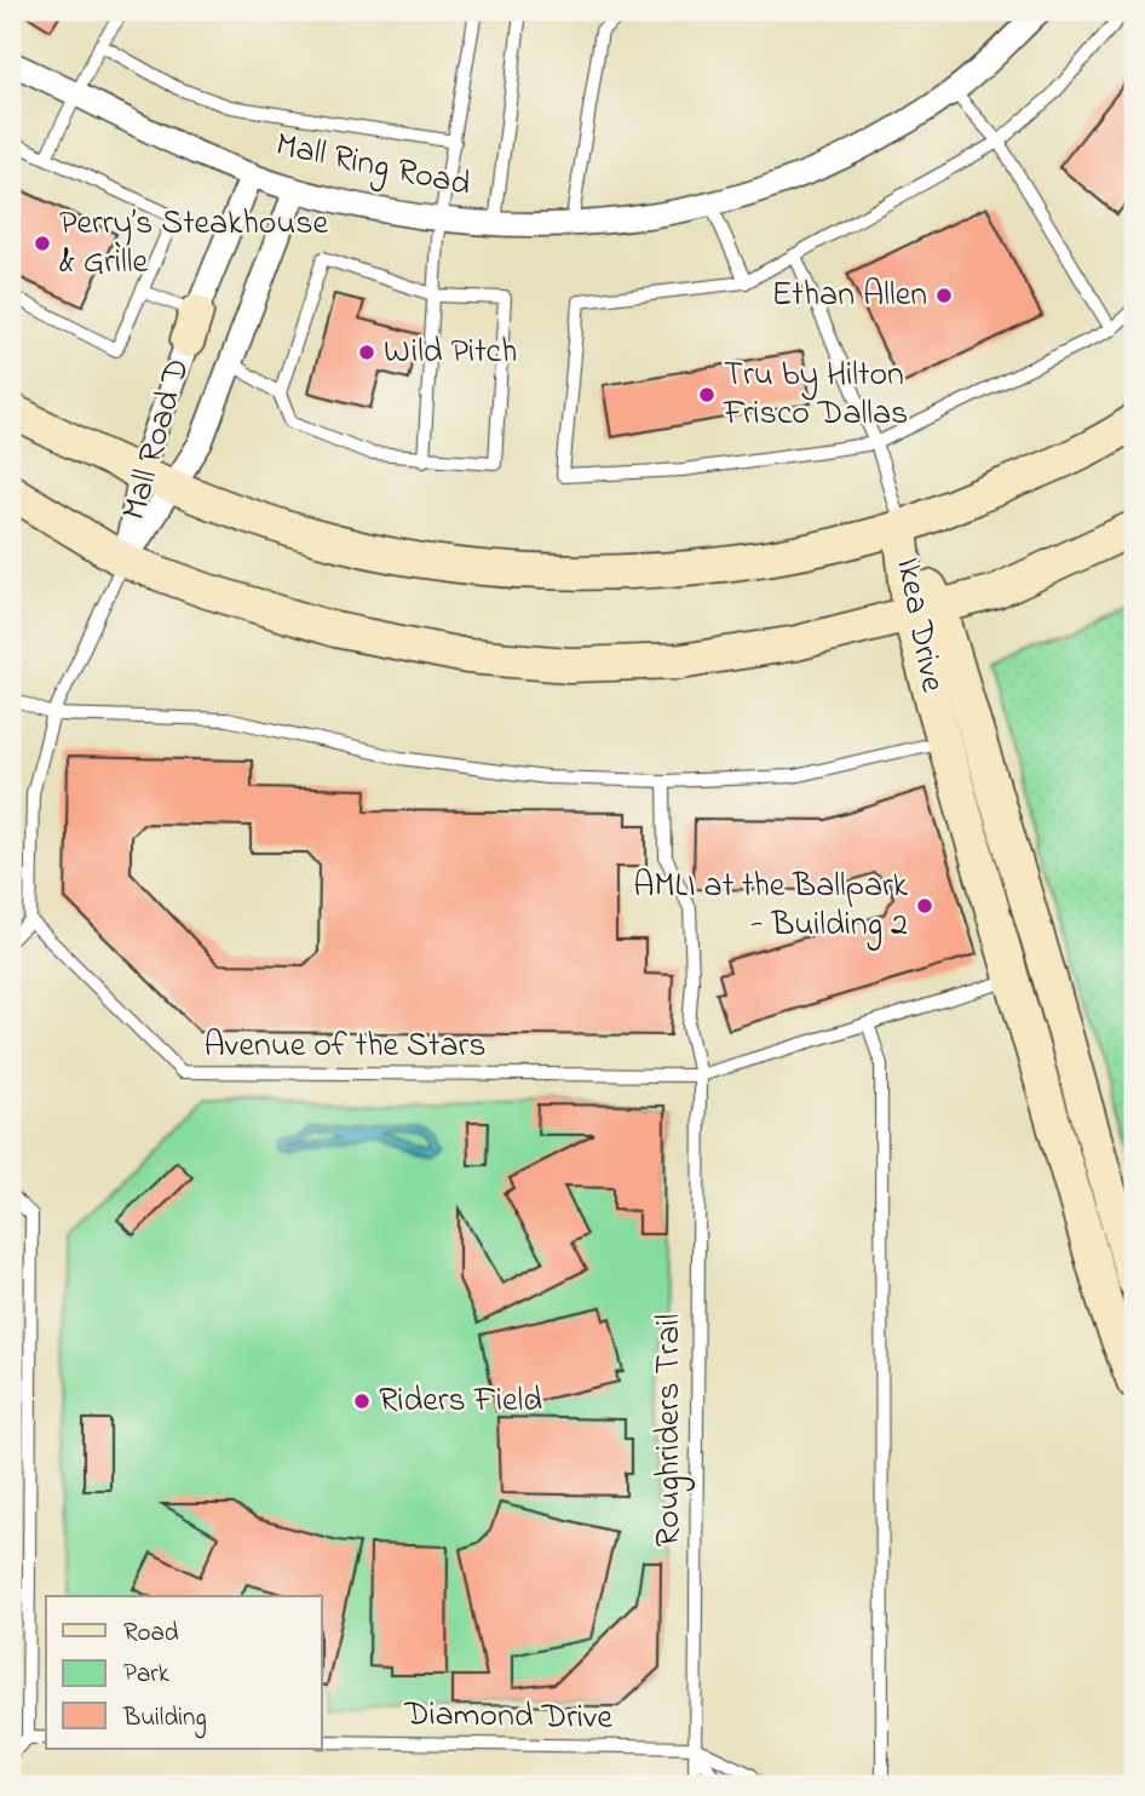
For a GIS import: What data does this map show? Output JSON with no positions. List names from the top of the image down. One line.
{"streets":{"main road":["Ikea Drive"],"street":["Mall Ring Road","Mall Road D"],"lane":["Avenue of the Stars","Roughriders Trail","Diamond Drive"]},"crossings":[["Mall Ring Road","Mall Road D"],["Ikea Drive","Avenue of the Stars"],["Avenue of the Stars","Roughriders Trail"],["Roughriders Trail","Diamond Drive"]],"places":["Perry’s Steakhouse & Grille","Ethan Allen","Wild Pitch","Tru by Hilton Frisco Dallas","AMLI at the Ballpark - Building 2","Riders Field"],"legend":["Road","Park","Building"]}
